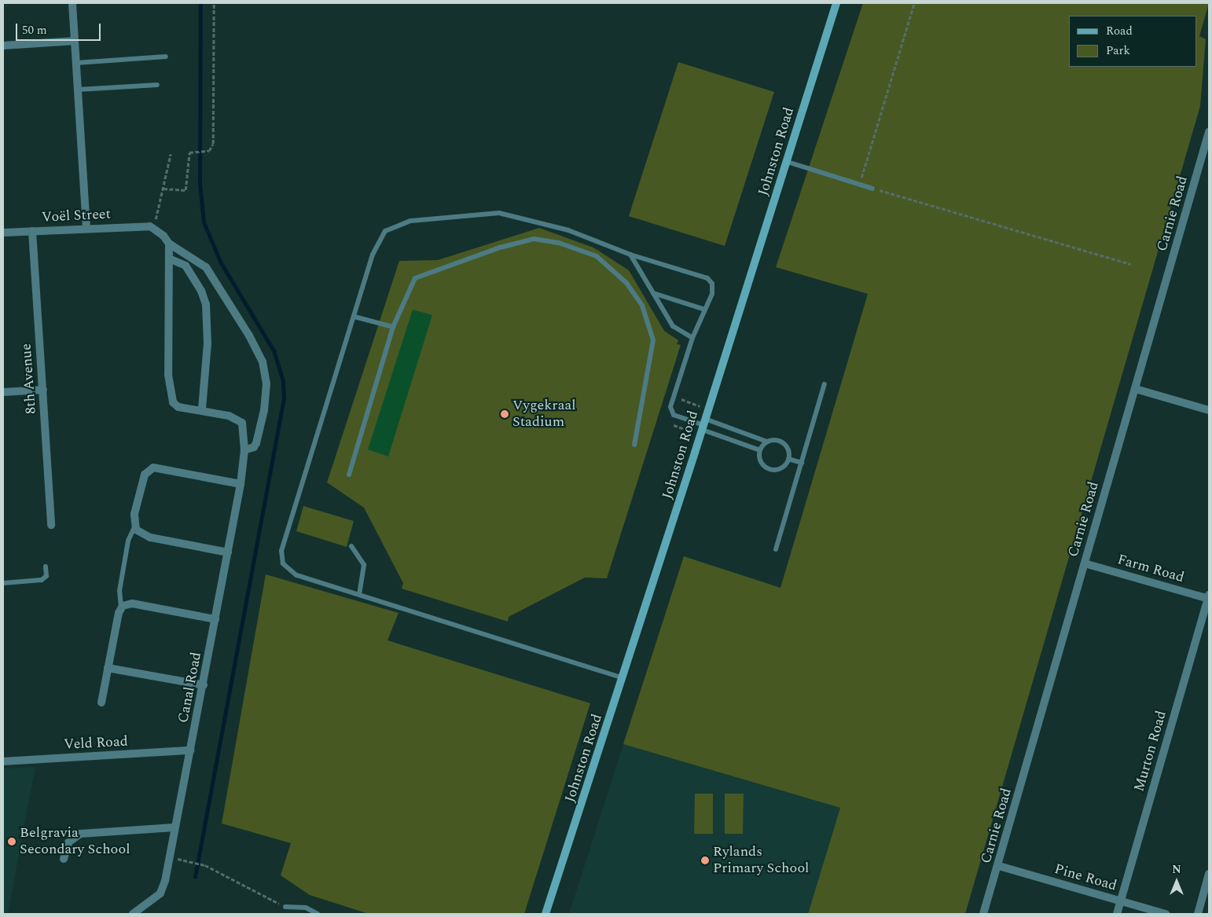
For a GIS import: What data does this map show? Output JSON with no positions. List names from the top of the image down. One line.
{"streets":{"street":["Johnston Road","Carnie Road","Voël Street","8th Avenue","Farm Road","Canal Road","Veld Road","Murton Road","Pine Road"]},"crossings":[["Carnie Road","Farm Road"],["Carnie Road","Pine Road"],["Voël Street","8th Avenue"],["Farm Road","Murton Road"],["Canal Road","Veld Road"],["Murton Road","Pine Road"]],"places":["Vygekraal Stadium","Belgravia Secondary School","Rylands Primary School"],"legend":["Road","Park"],"scale_bar":"50 m","north":"top"}
